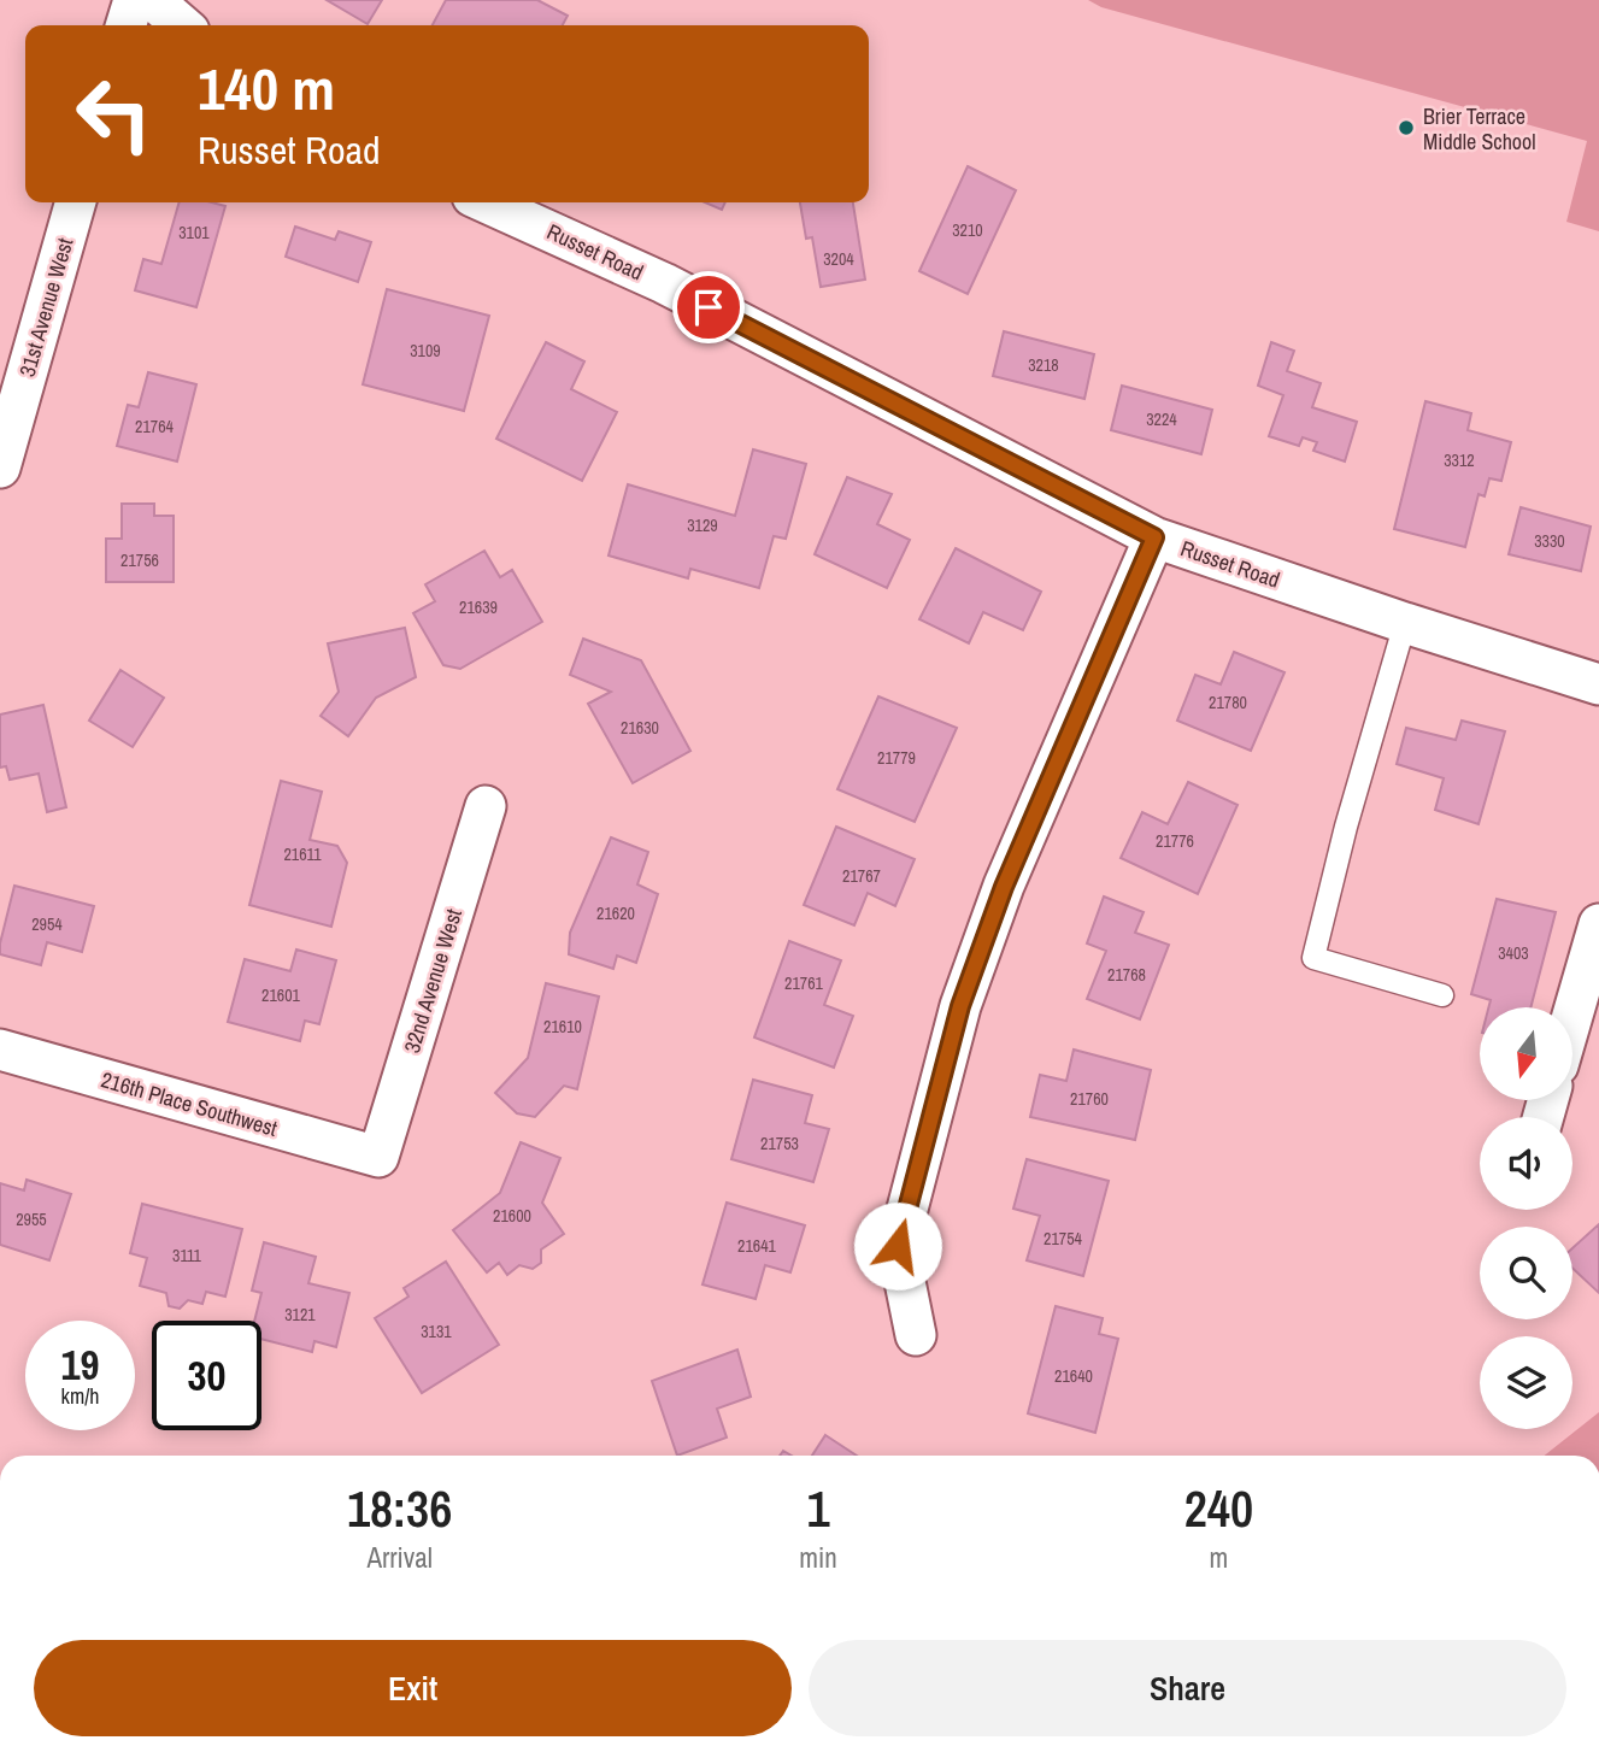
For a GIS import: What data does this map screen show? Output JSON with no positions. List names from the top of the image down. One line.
{"streets":{"street":["Russet Road","31st Avenue West","32nd Avenue West","216th Place Southwest"]},"crossings":[["32nd Avenue West","216th Place Southwest"]],"places":["Brier Terrace Middle School"],"house_numbers":["3210","3101","3204","3109","3218","3224","21764","3312","3129","3330","21756","21639","21780","21630","21779","21776","21611","21767","21620","2954","3403","21768","21761","21601","21610","21760","21753","21600","2955","21754","21641","3111","3121","3131","21640"],"north":"bottom","page":{"turn":["140 m","Russet Road"],"speed":"19 km/h","limit":"30","eta":["18:36","Arrival","1","min","240","m"],"buttons":["Exit","Share"]}}
